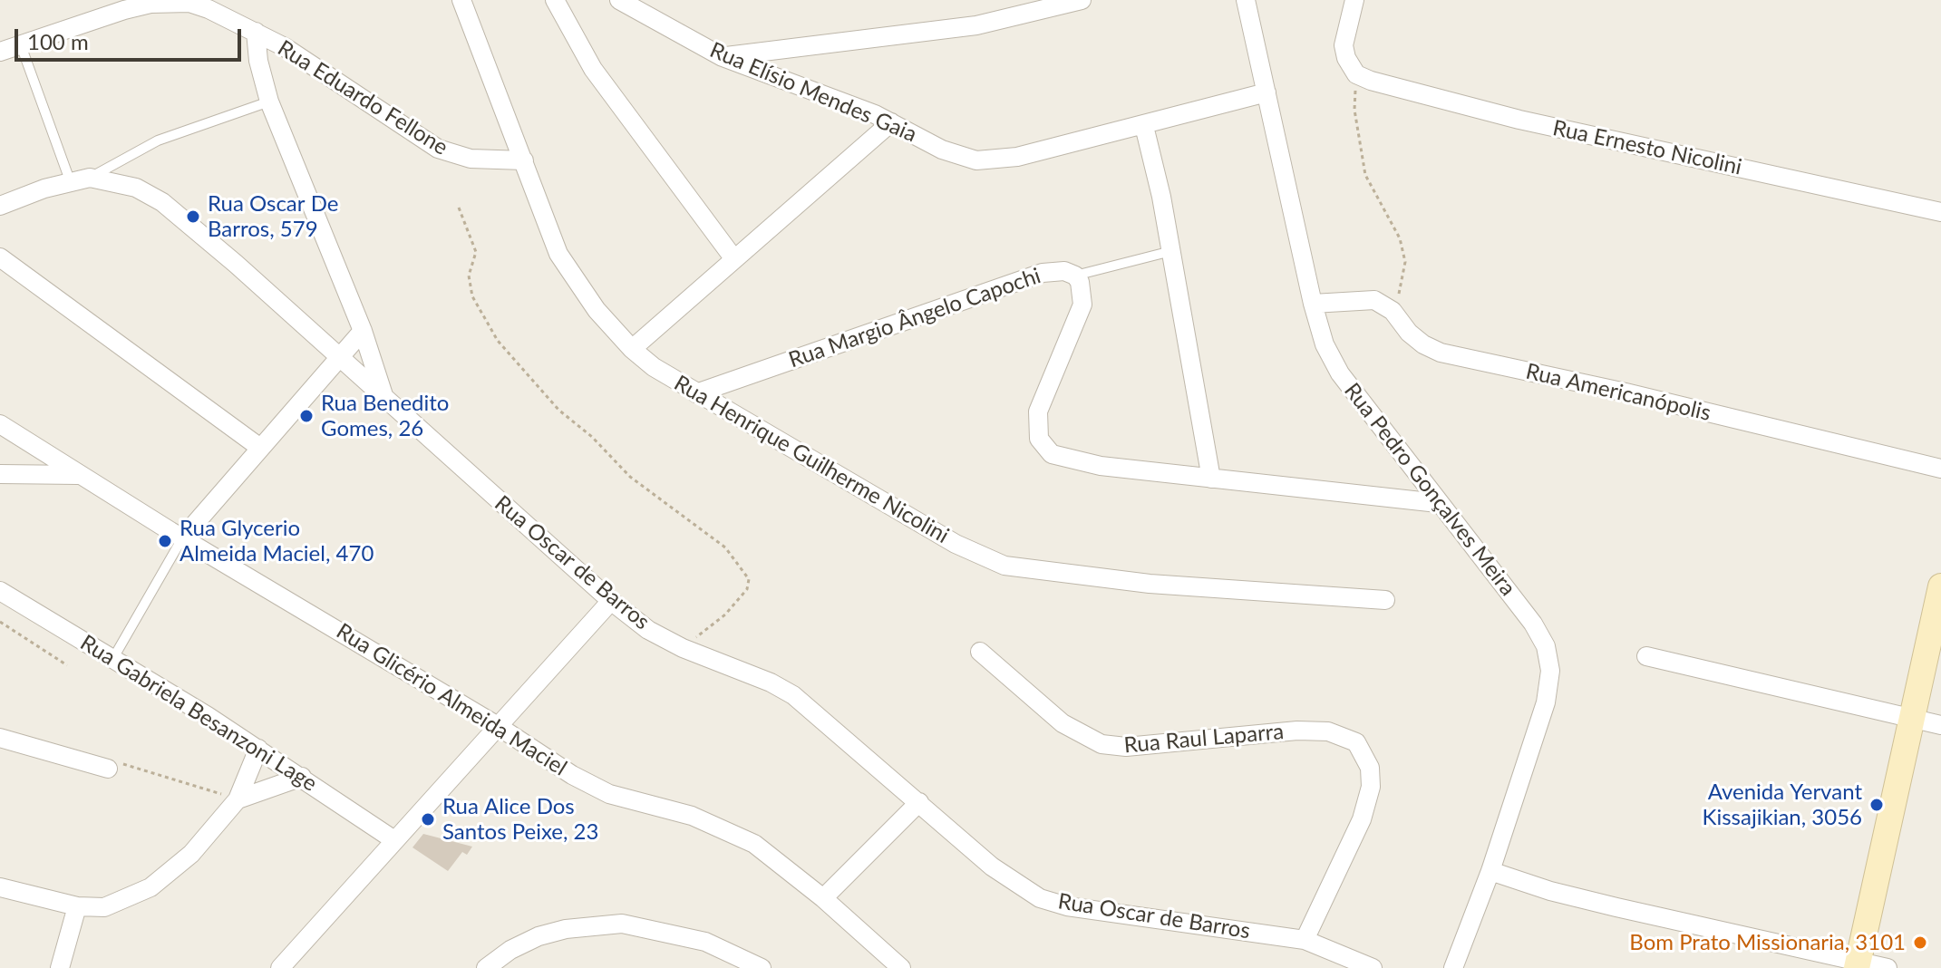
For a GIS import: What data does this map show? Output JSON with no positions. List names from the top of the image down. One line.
{"streets":{"street":["Rua Elísio Mendes Gaia","Rua Eduardo Fellone","Rua Ernesto Nicolini","Rua Margio Ângelo Capochi","Rua Americanópolis","Rua Henrique Guilherme Nicolini","Rua Pedro Gonçalves Meira","Rua Oscar de Barros","Rua Glicério Almeida Maciel","Rua Gabriela Besanzoni Lage","Rua Raul Laparra"]},"crossings":[["Rua Elísio Mendes Gaia","Rua Pedro Gonçalves Meira"],["Rua Eduardo Fellone","Rua Henrique Guilherme Nicolini"],["Rua Margio Ângelo Capochi","Rua Henrique Guilherme Nicolini"],["Rua Americanópolis","Rua Pedro Gonçalves Meira"],["Rua Oscar de Barros","Rua Raul Laparra"]],"places":["Rua Oscar De Barros, 579","Rua Benedito Gomes, 26","Rua Glycerio Almeida Maciel, 470","Avenida Yervant Kissajikian, 3056","Rua Alice Dos Santos Peixe, 23","Bom Prato Missionaria, 3101"],"scale_bar":"100 m"}
